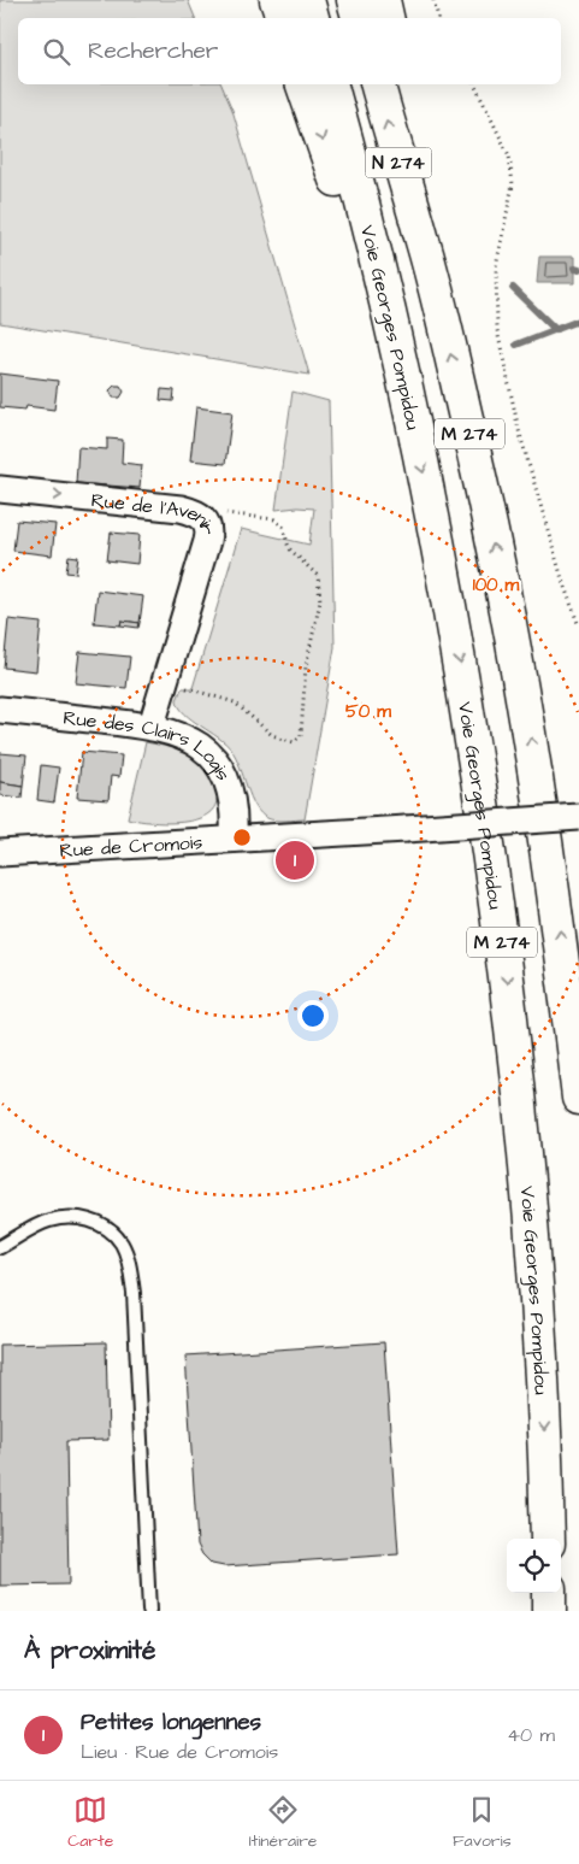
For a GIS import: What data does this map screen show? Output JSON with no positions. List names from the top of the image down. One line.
{"streets":{"highway":["N 274","Voie Georges Pompidou","M 274"],"street":["Rue de l'Avenir","Rue des Clairs Logis","Rue de Cromois"]},"crossings":[["N 274","M 274"],["Rue de l'Avenir","Rue des Clairs Logis"],["Rue des Clairs Logis","Rue de Cromois"]],"one_way":["Rue de l'Avenir"],"page":{"search":"Rechercher","pins":"1","heading":"À proximité","list":[{"mark":"1","name":"Petites longennes","note":"Lieu · Rue de Cromois","value":"40 m"}],"nav":["Carte","Itinéraire","Favoris"]},"rings":["100 m","50 m"]}
